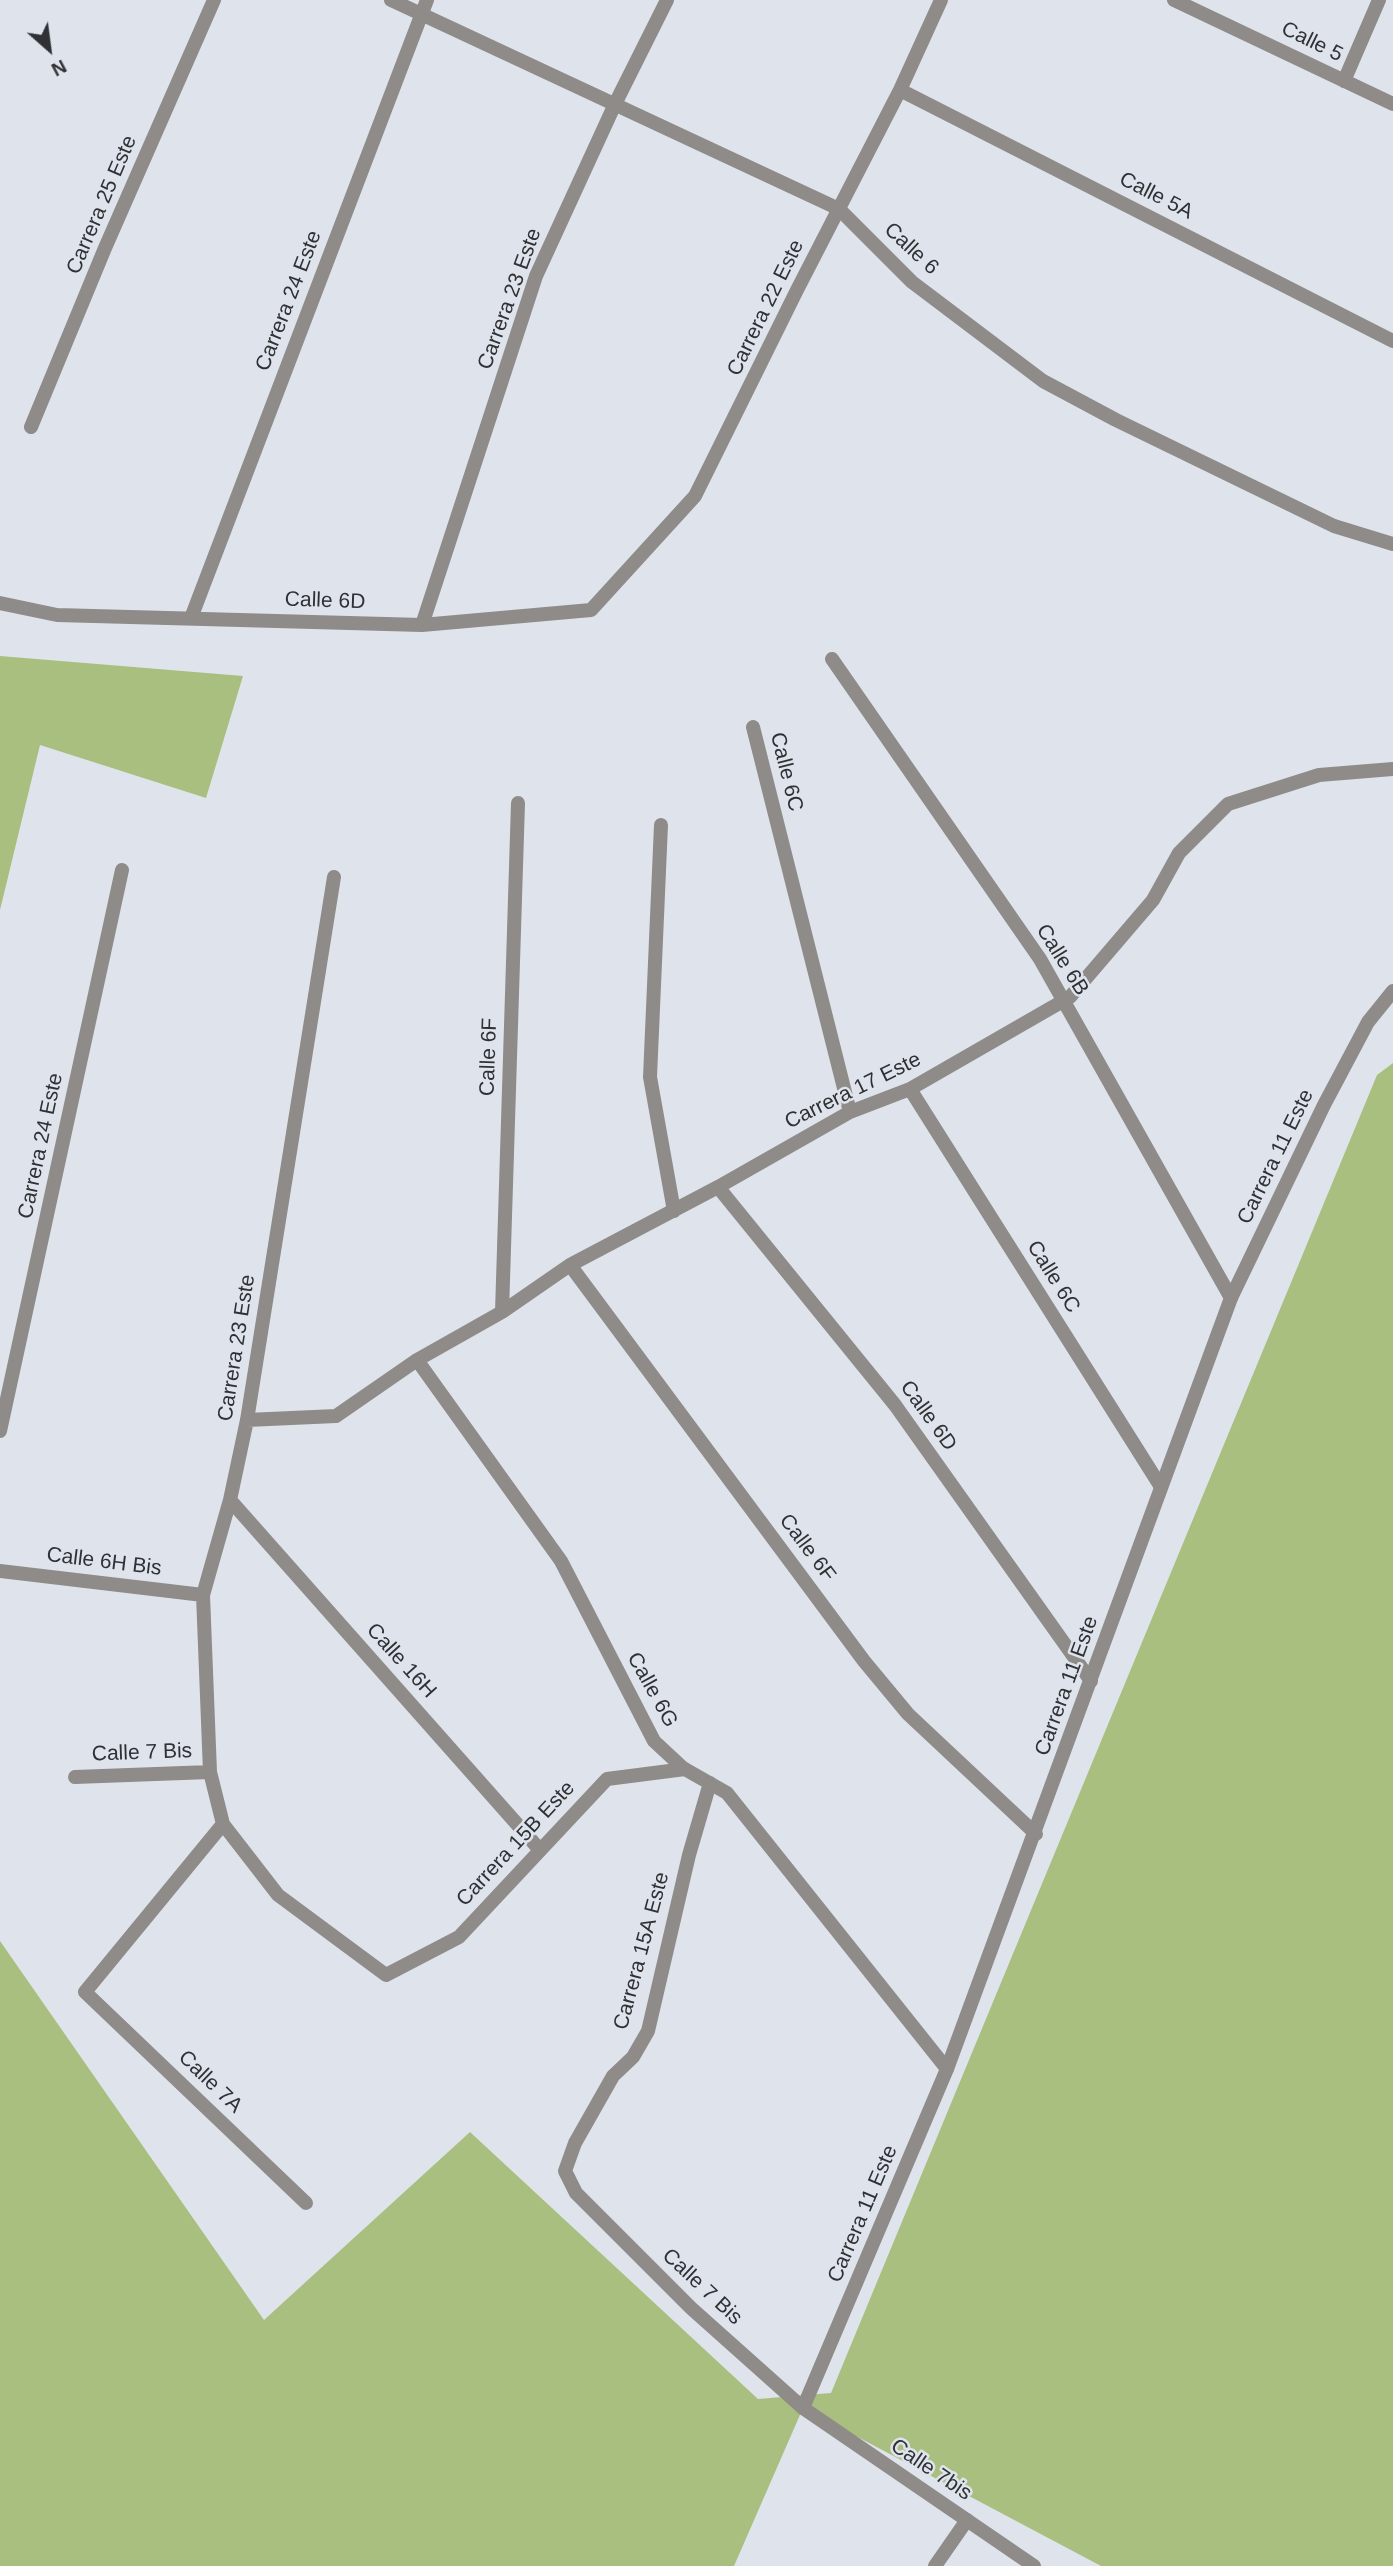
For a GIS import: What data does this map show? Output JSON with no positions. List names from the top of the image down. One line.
{"streets":{"street":["Calle 5","Calle 5A","Carrera 25 Este","Calle 6","Carrera 23 Este","Carrera 24 Este","Carrera 22 Este","Calle 6D","Calle 6C","Calle 6B","Calle 6F","Carrera 17 Este","Carrera 11 Este","Calle 6H Bis","Calle 16H","Calle 6G","Calle 7 Bis","Carrera 15B Este","Carrera 15A Este","Calle 7A","Calle 7bis"]},"crossings":[["Calle 5A","Carrera 22 Este"],["Calle 6","Carrera 23 Este"],["Calle 6","Carrera 24 Este"],["Calle 6","Carrera 22 Este"],["Carrera 23 Este","Calle 6D"],["Carrera 23 Este","Carrera 17 Este"],["Carrera 23 Este","Calle 6H Bis"],["Carrera 23 Este","Calle 16H"],["Carrera 23 Este","Calle 7 Bis"],["Carrera 23 Este","Carrera 15B Este"],["Carrera 23 Este","Calle 7A"],["Carrera 24 Este","Calle 6D"],["Carrera 22 Este","Calle 6D"],["Calle 6D","Carrera 17 Este"],["Calle 6D","Carrera 11 Este"],["Calle 6C","Carrera 17 Este"],["Calle 6C","Carrera 11 Este"],["Calle 6B","Carrera 17 Este"],["Calle 6B","Carrera 11 Este"],["Calle 6F","Carrera 17 Este"],["Calle 6F","Carrera 11 Este"],["Carrera 17 Este","Calle 6G"],["Carrera 11 Este","Calle 6G"],["Carrera 11 Este","Calle 7 Bis"],["Carrera 11 Este","Calle 7bis"],["Calle 16H","Carrera 15B Este"],["Calle 6G","Carrera 15B Este"],["Calle 6G","Carrera 15A Este"],["Calle 7 Bis","Carrera 15A Este"],["Calle 7 Bis","Calle 7bis"],["Carrera 15B Este","Calle 7A"]],"north":"bottom right"}
